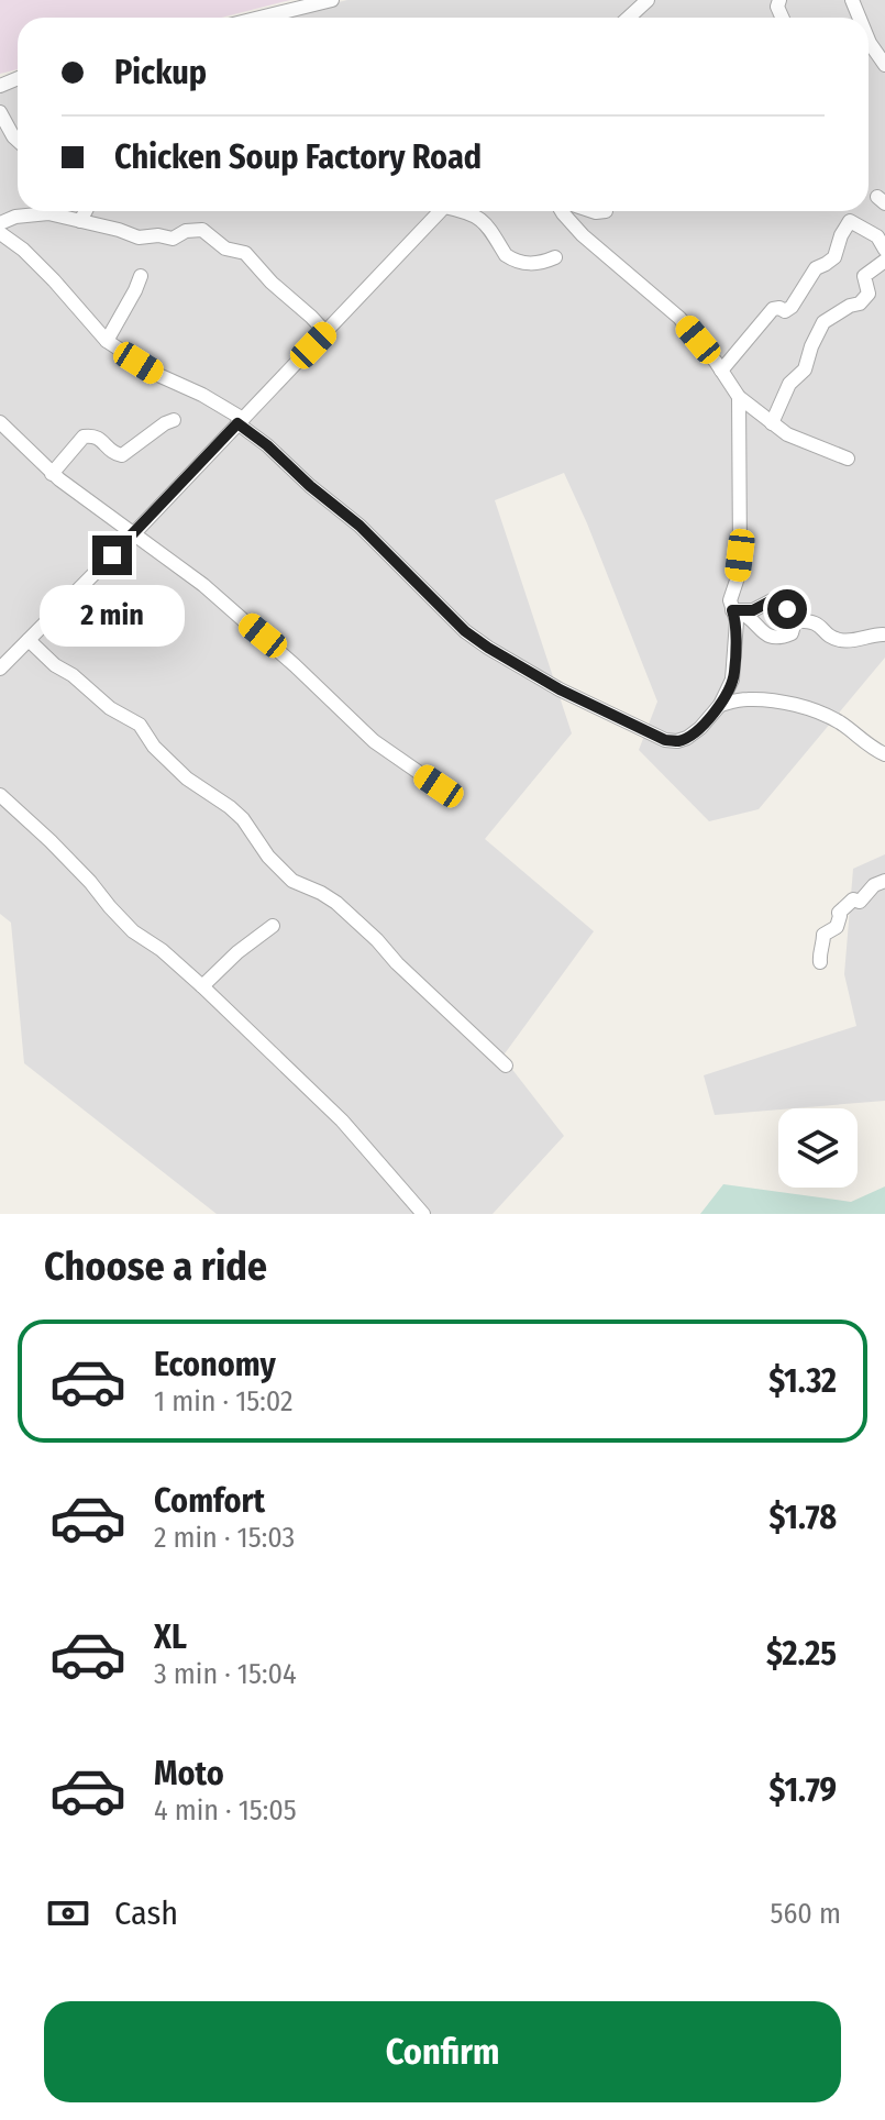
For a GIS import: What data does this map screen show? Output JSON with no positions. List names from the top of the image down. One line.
{"page":{"banner":["Pickup","Chicken Soup Factory Road"],"bubble":"2 min","heading":"Choose a ride","list":[{"name":"Economy","note":"1 min · 15:02","value":"$1.32"},{"name":"Comfort","note":"2 min · 15:03","value":"$1.78"},{"name":"XL","note":"3 min · 15:04","value":"$2.25"},{"name":"Moto","note":"4 min · 15:05","value":"$1.79"}],"pay":["Cash","560 m"],"buttons":"Confirm"}}
